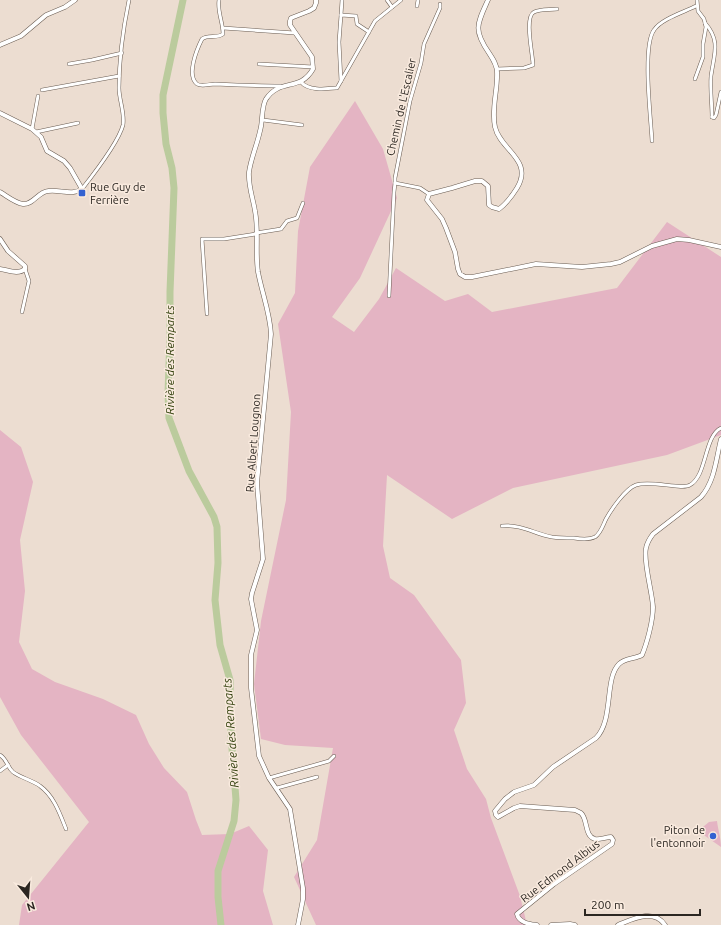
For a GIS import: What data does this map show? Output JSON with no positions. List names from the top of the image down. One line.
{"streets":{"main road":["Rue Albert Lougnon","Rue Edmond Albius"],"street":["Chemin de L'Escalier"]},"water":["Rivière des Remparts"],"places":{"transit":["Rue Guy de Ferrière"],"other":["Piton de l'entonnoir"]},"scale_bar":"200 m","north":"bottom"}
